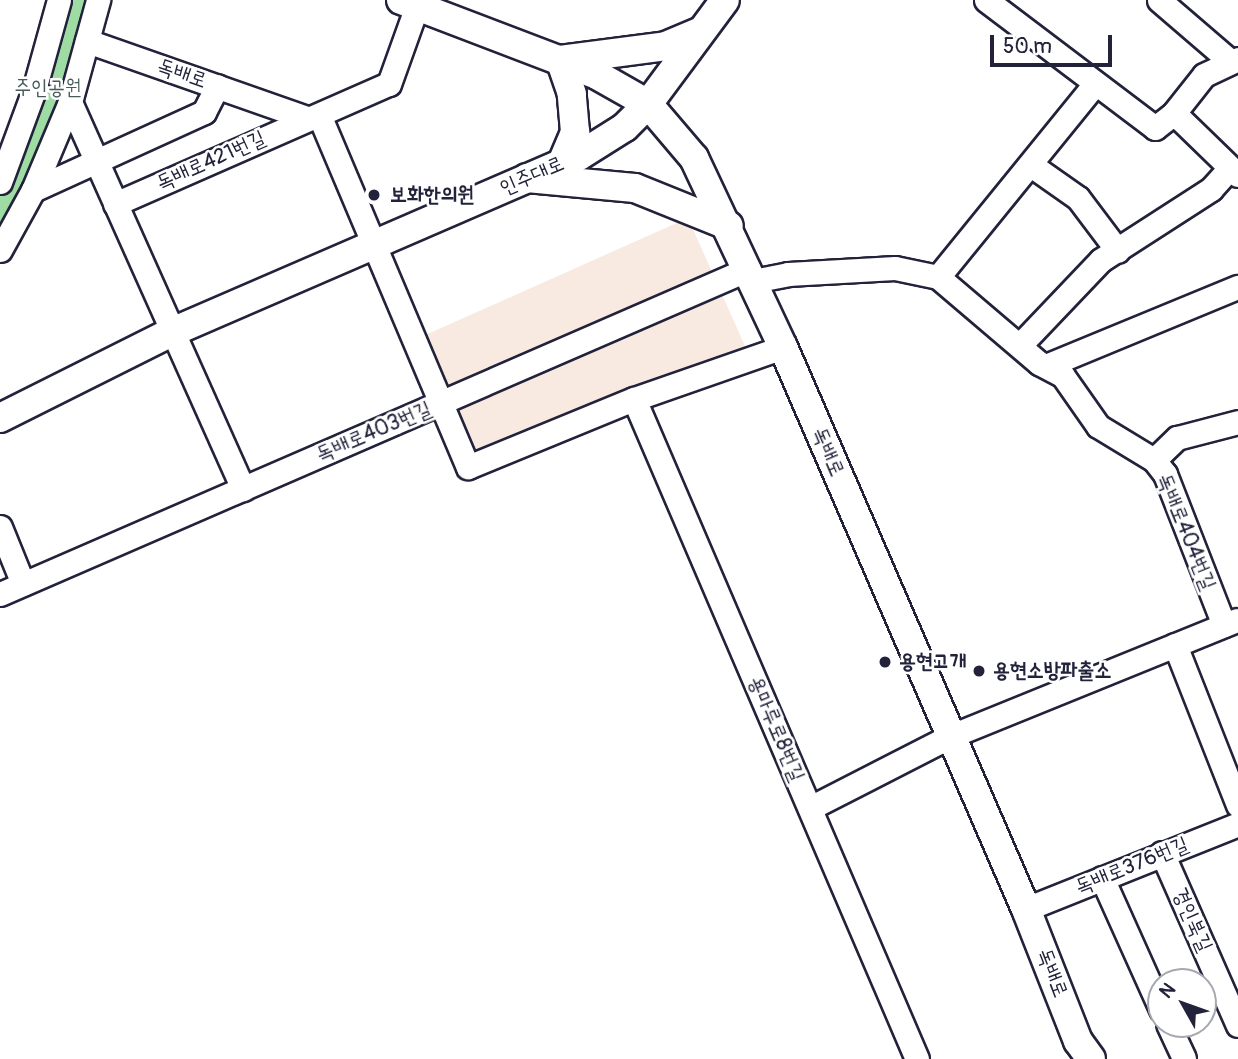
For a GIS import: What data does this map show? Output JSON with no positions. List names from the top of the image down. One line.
{"streets":{"main road":["독배로","인주대로"],"street":["독배로421번길","독배로403번길","독배로404번길","용마루로8번길","독배로376번길","경인북길"]},"crossings":[["독배로","독배로421번길"],["독배로","인주대로"],["독배로","독배로403번길"],["독배로","독배로404번길"],["독배로","독배로376번길"],["독배로403번길","독배로404번길"],["독배로376번길","경인북길"]],"parks":["주인공원"],"places":["보화한의원","용현고개","용현소방파출소"],"scale_bar":"50 m","north":"top left"}
